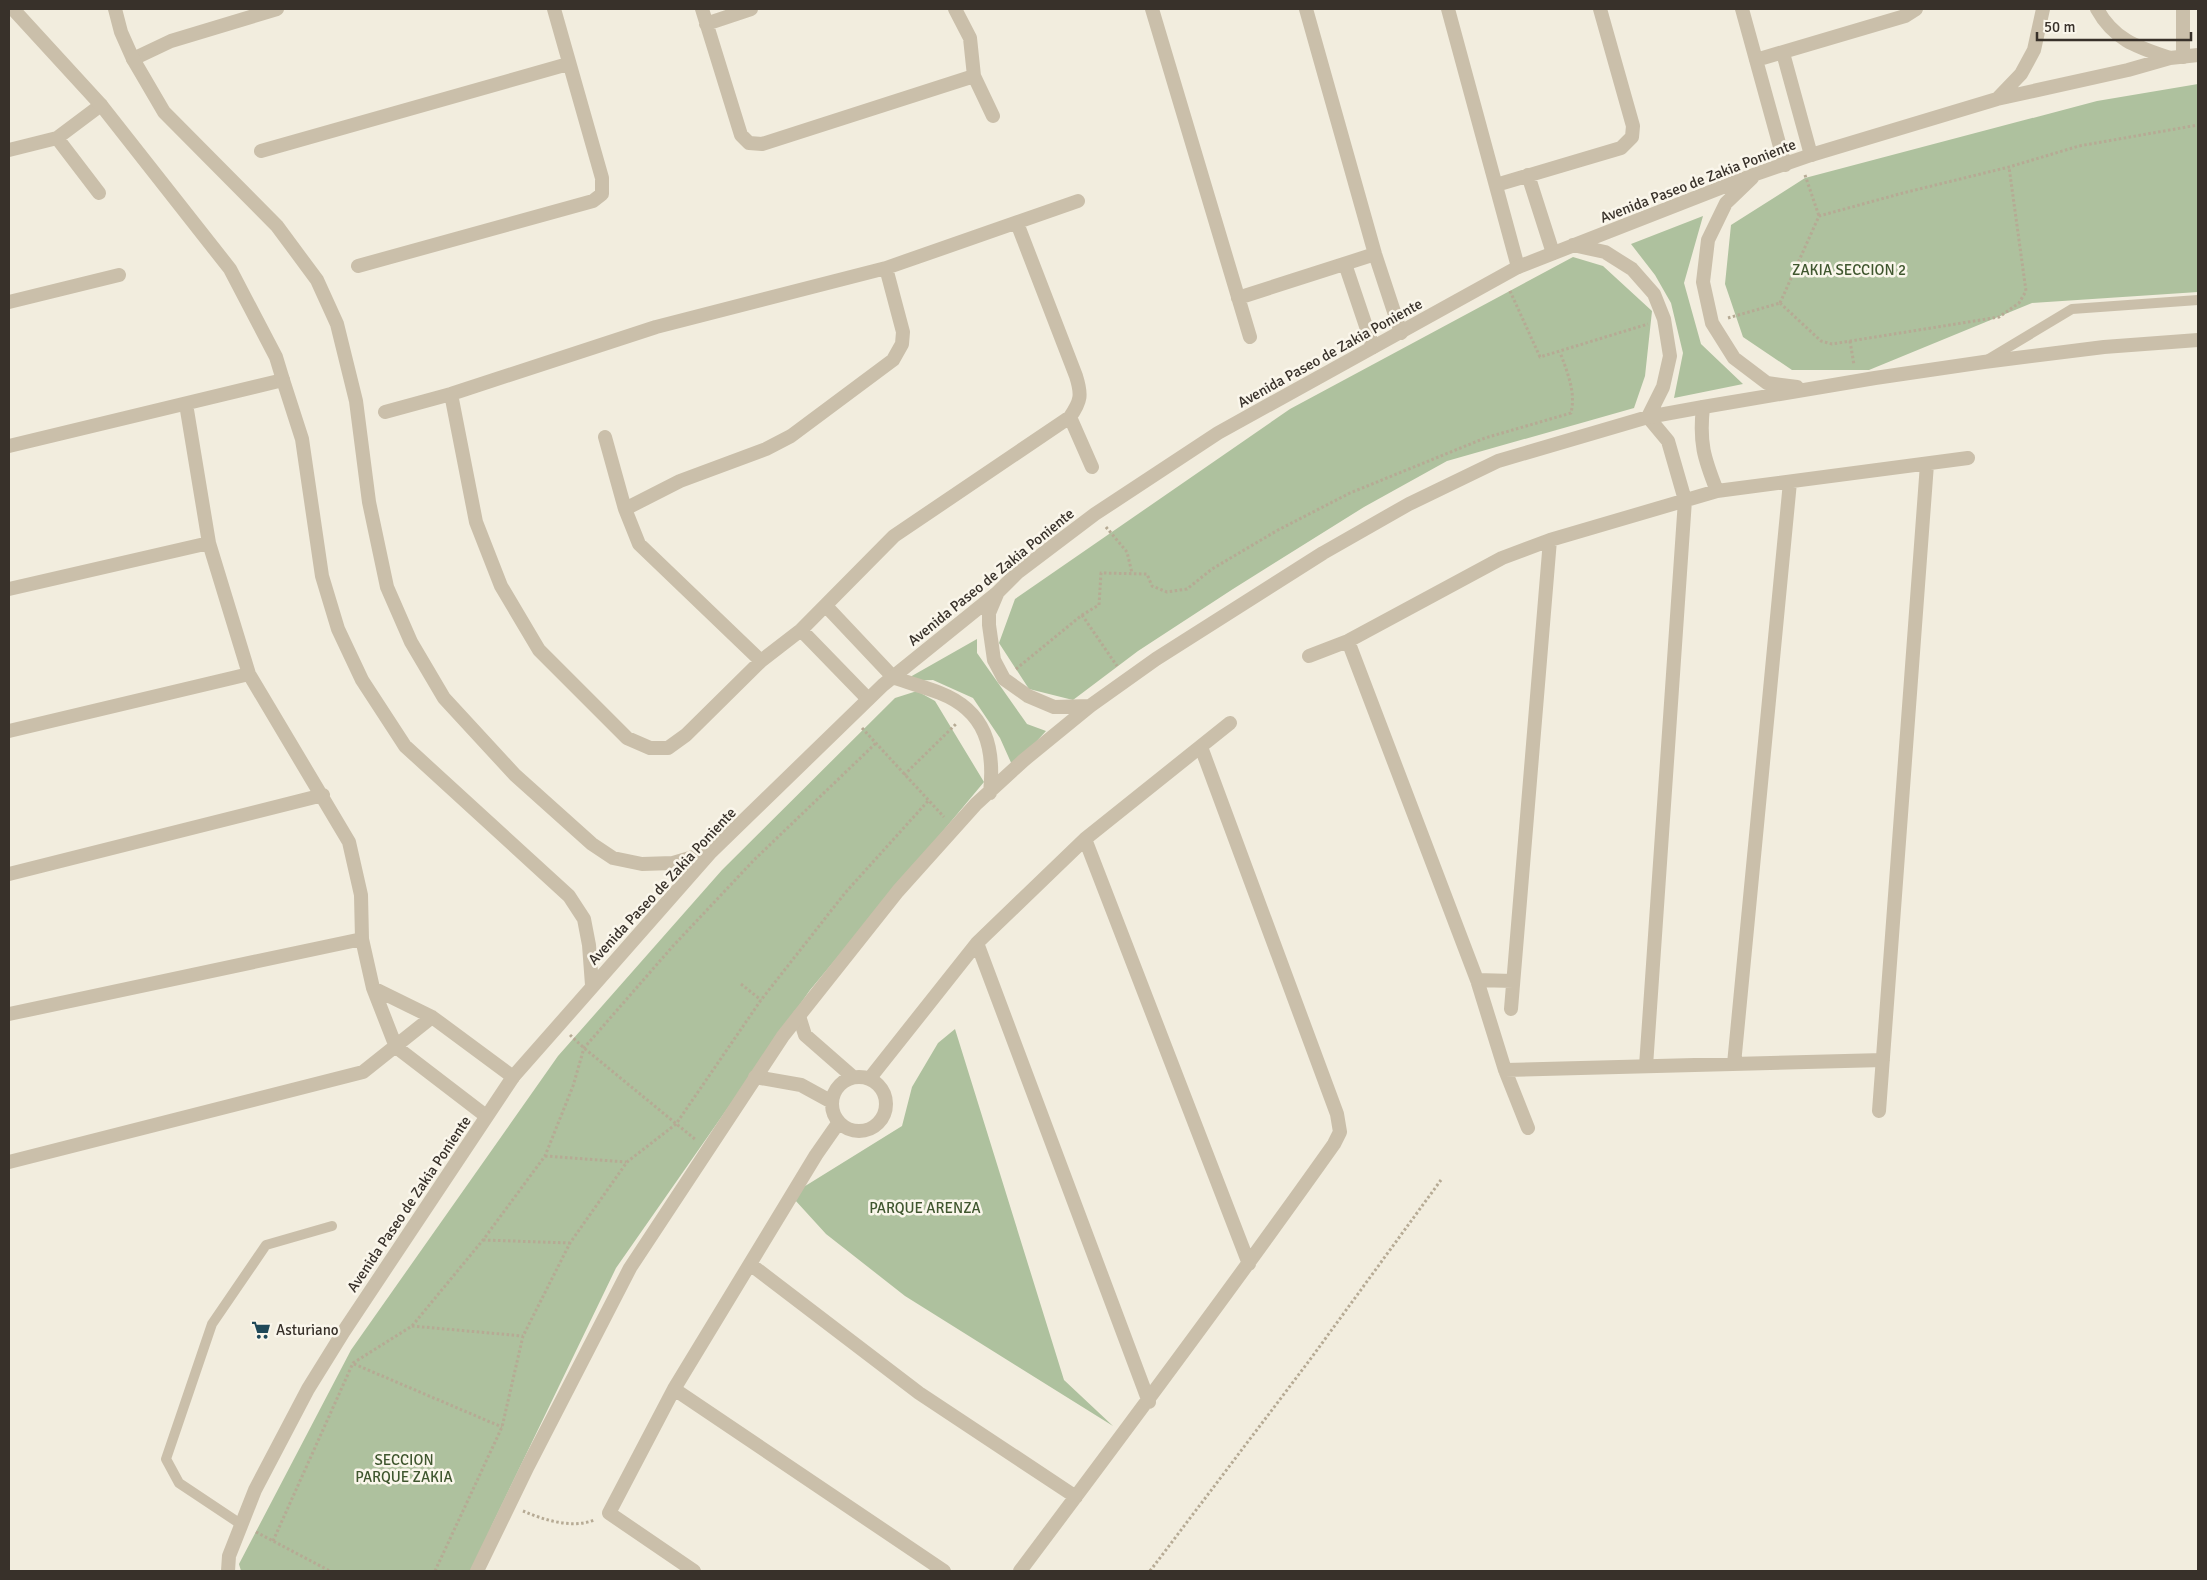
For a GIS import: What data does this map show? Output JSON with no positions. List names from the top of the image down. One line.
{"streets":{"street":["Avenida Paseo de Zakia Poniente"]},"parks":["ZAKIA SECCION 2","PARQUE ARENZA","SECCION PARQUE ZAKIA"],"places":{"supermarket":["Asturiano"]},"scale_bar":"50 m"}
